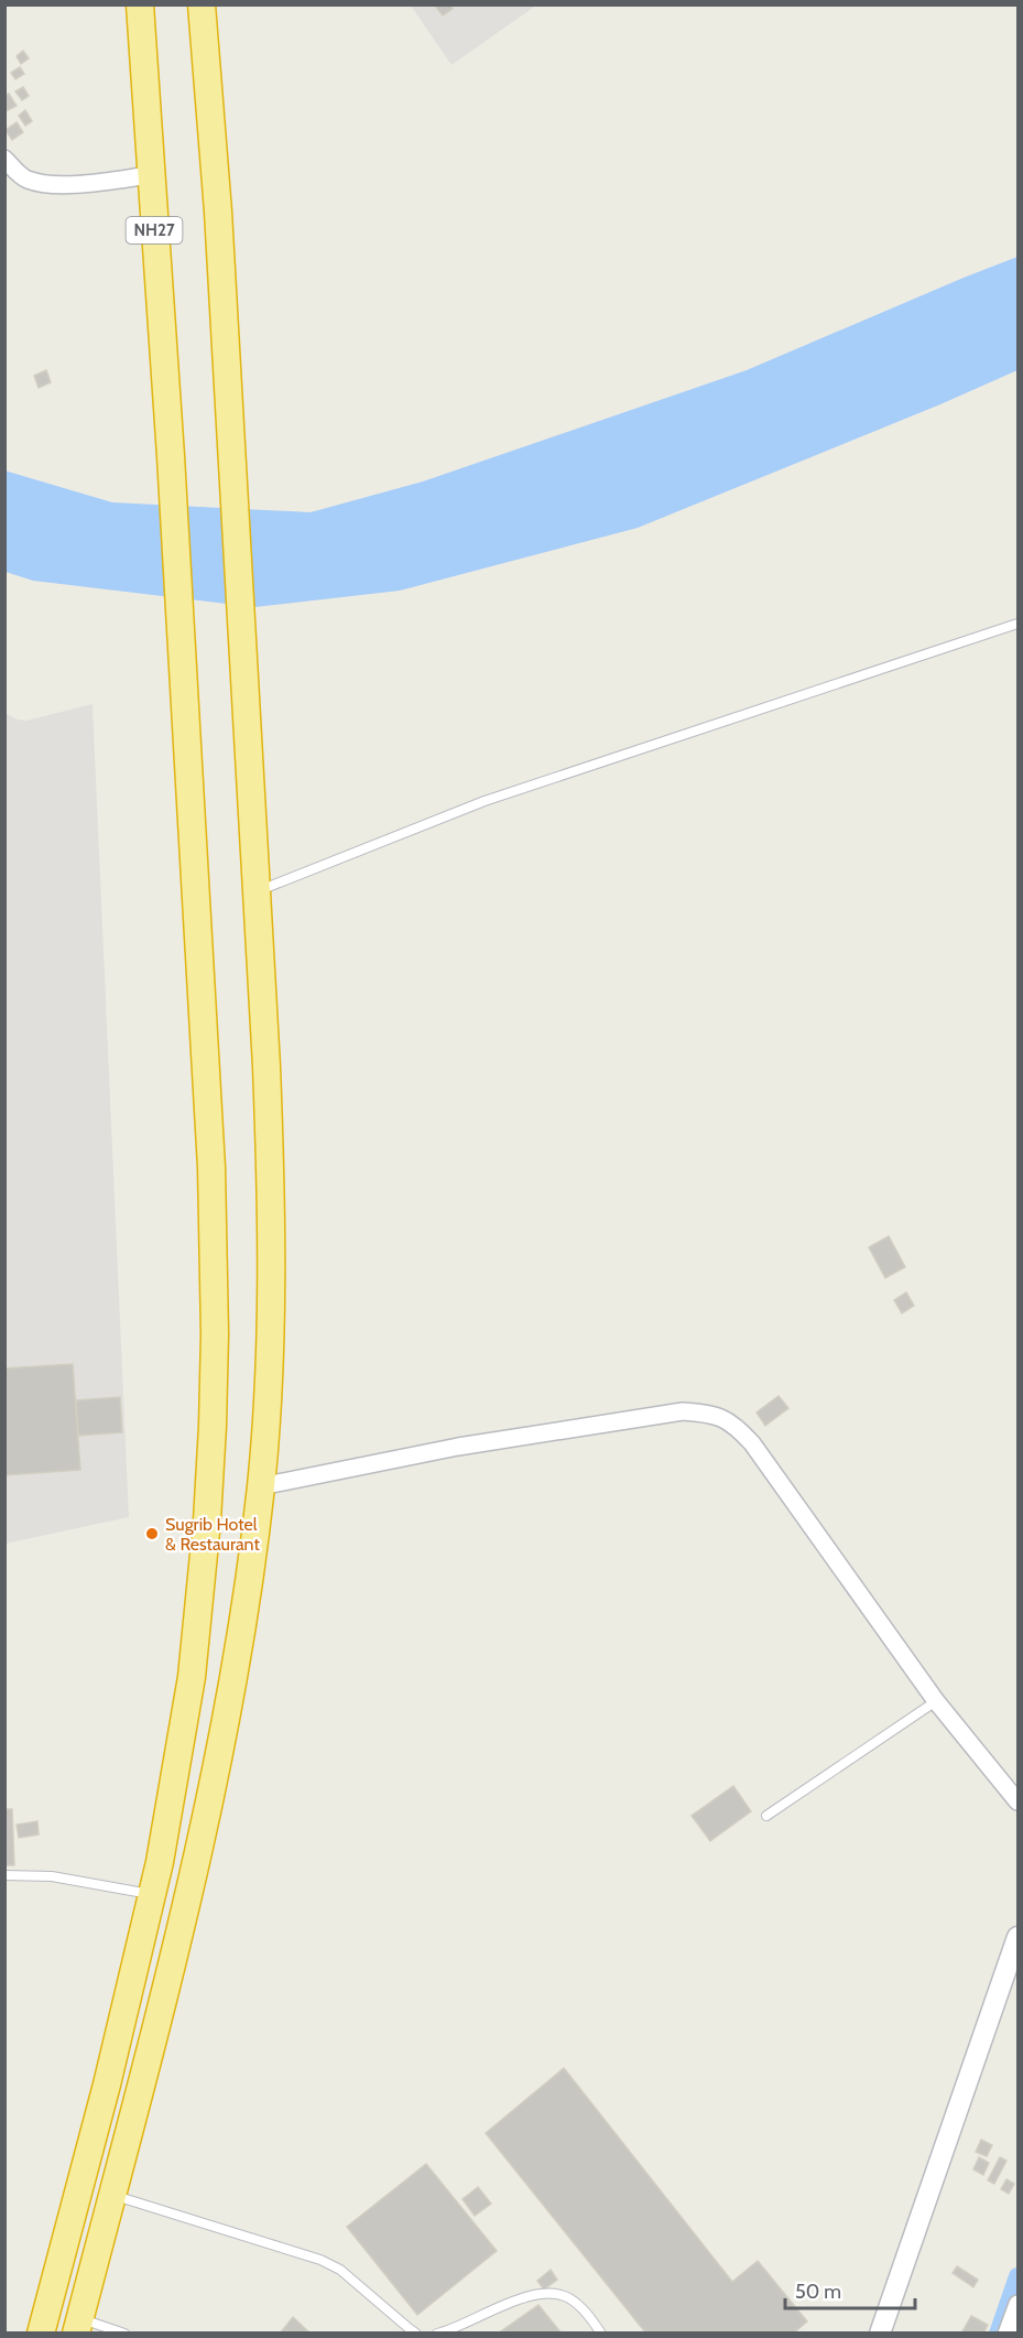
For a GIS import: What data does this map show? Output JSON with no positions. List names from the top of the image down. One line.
{"streets":{"highway":["NH27"]},"places":["Sugrib Hotel & Restaurant"],"scale_bar":"50 m"}
